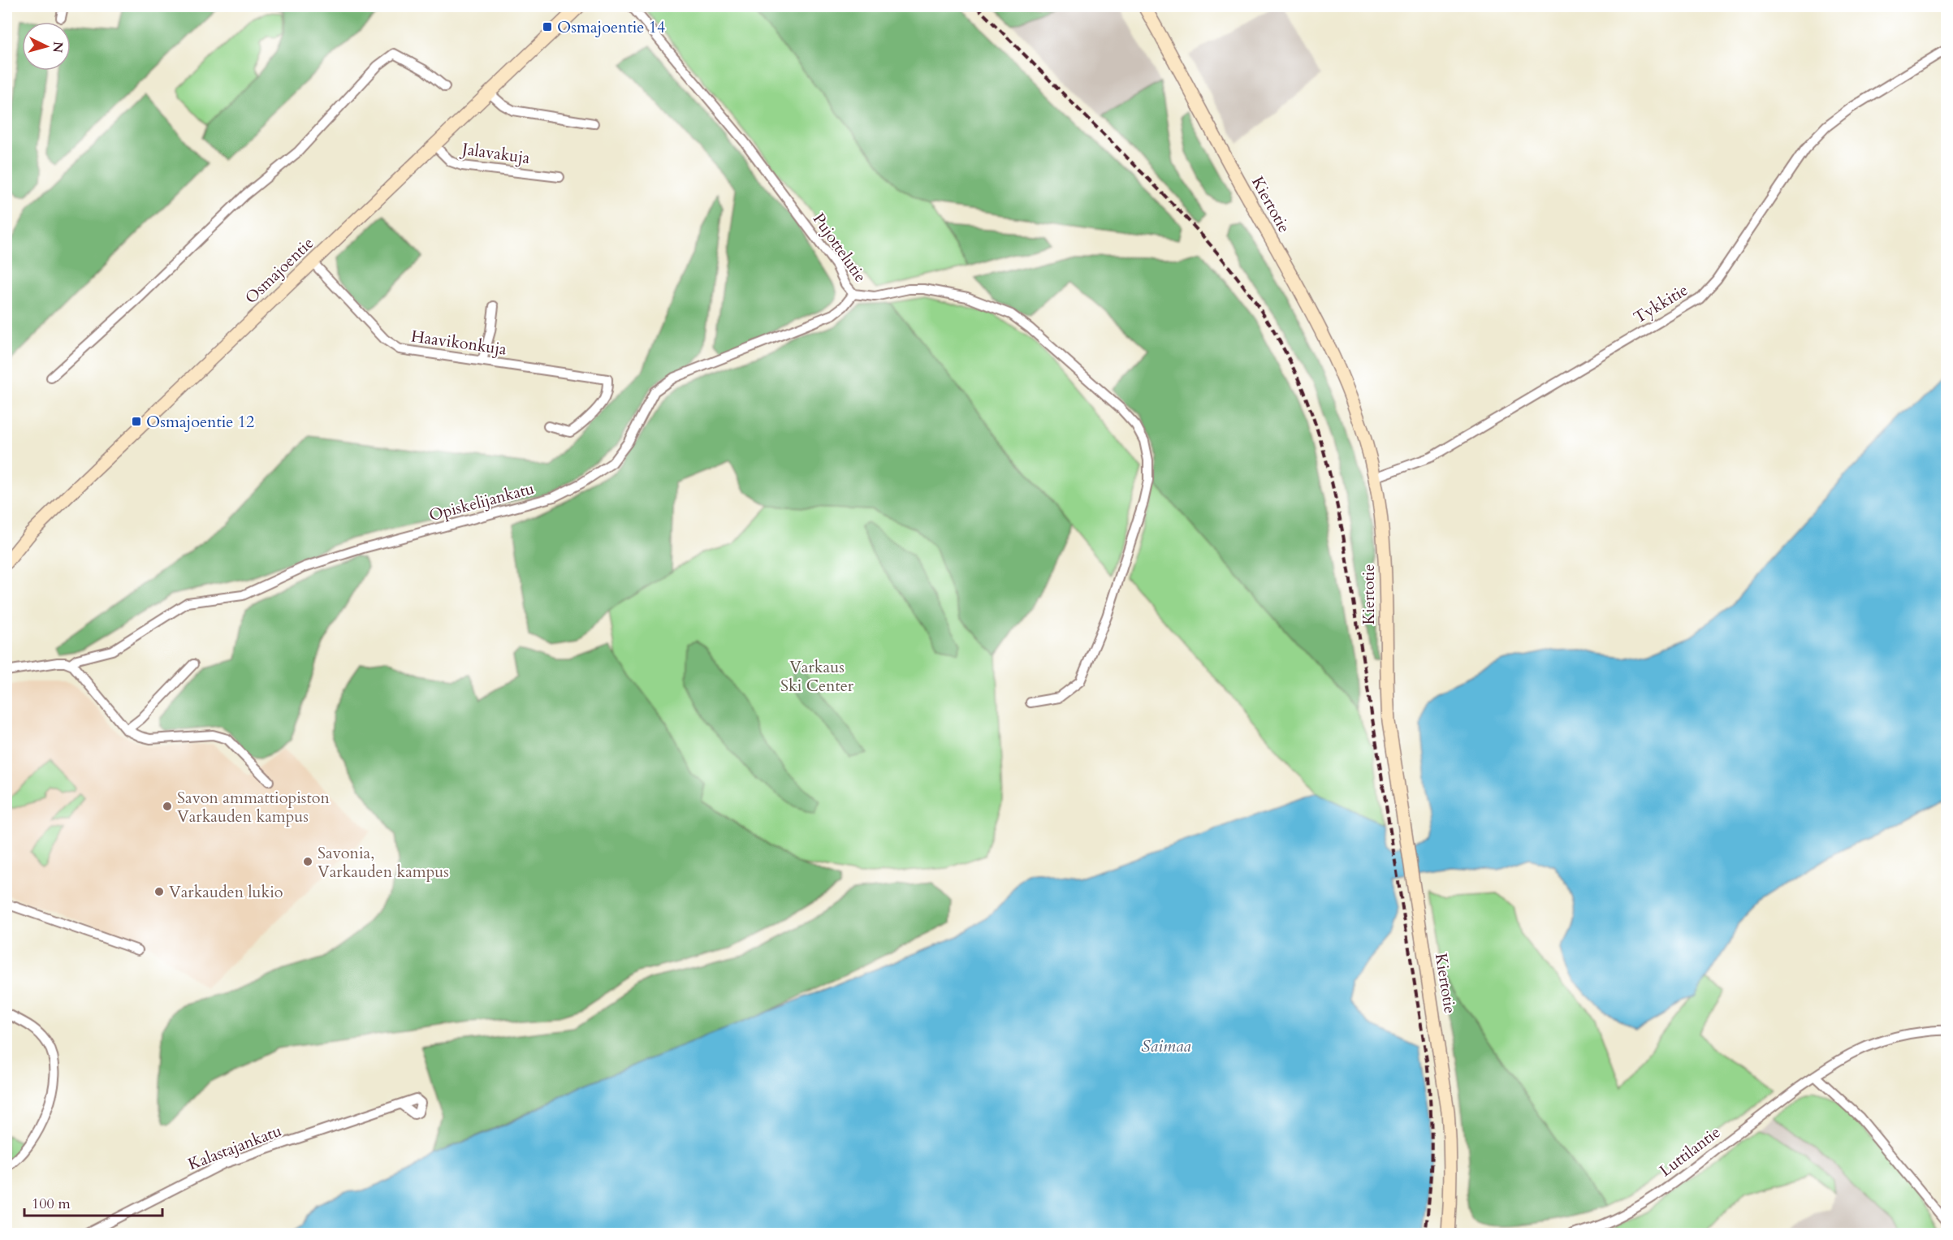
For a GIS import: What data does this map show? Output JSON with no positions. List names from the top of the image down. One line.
{"streets":{"street":["Jalavakuja","Kiertotie","Pujottelutie","Osmajoentie","Tykkitie","Haavikonkuja","Opiskelijankatu","Kalastajankatu","Luttilantie"]},"crossings":[["Jalavakuja","Osmajoentie"],["Kiertotie","Tykkitie"],["Pujottelutie","Opiskelijankatu"],["Osmajoentie","Haavikonkuja"]],"water":["Saimaa"],"parks":["Varkaus Ski Center"],"places":{"transit":["Osmajoentie 14","Osmajoentie 12"],"other":["Savon ammattiopiston Varkauden kampus","Savonia, Varkauden kampus","Varkauden lukio"]},"scale_bar":"100 m","north":"right"}
